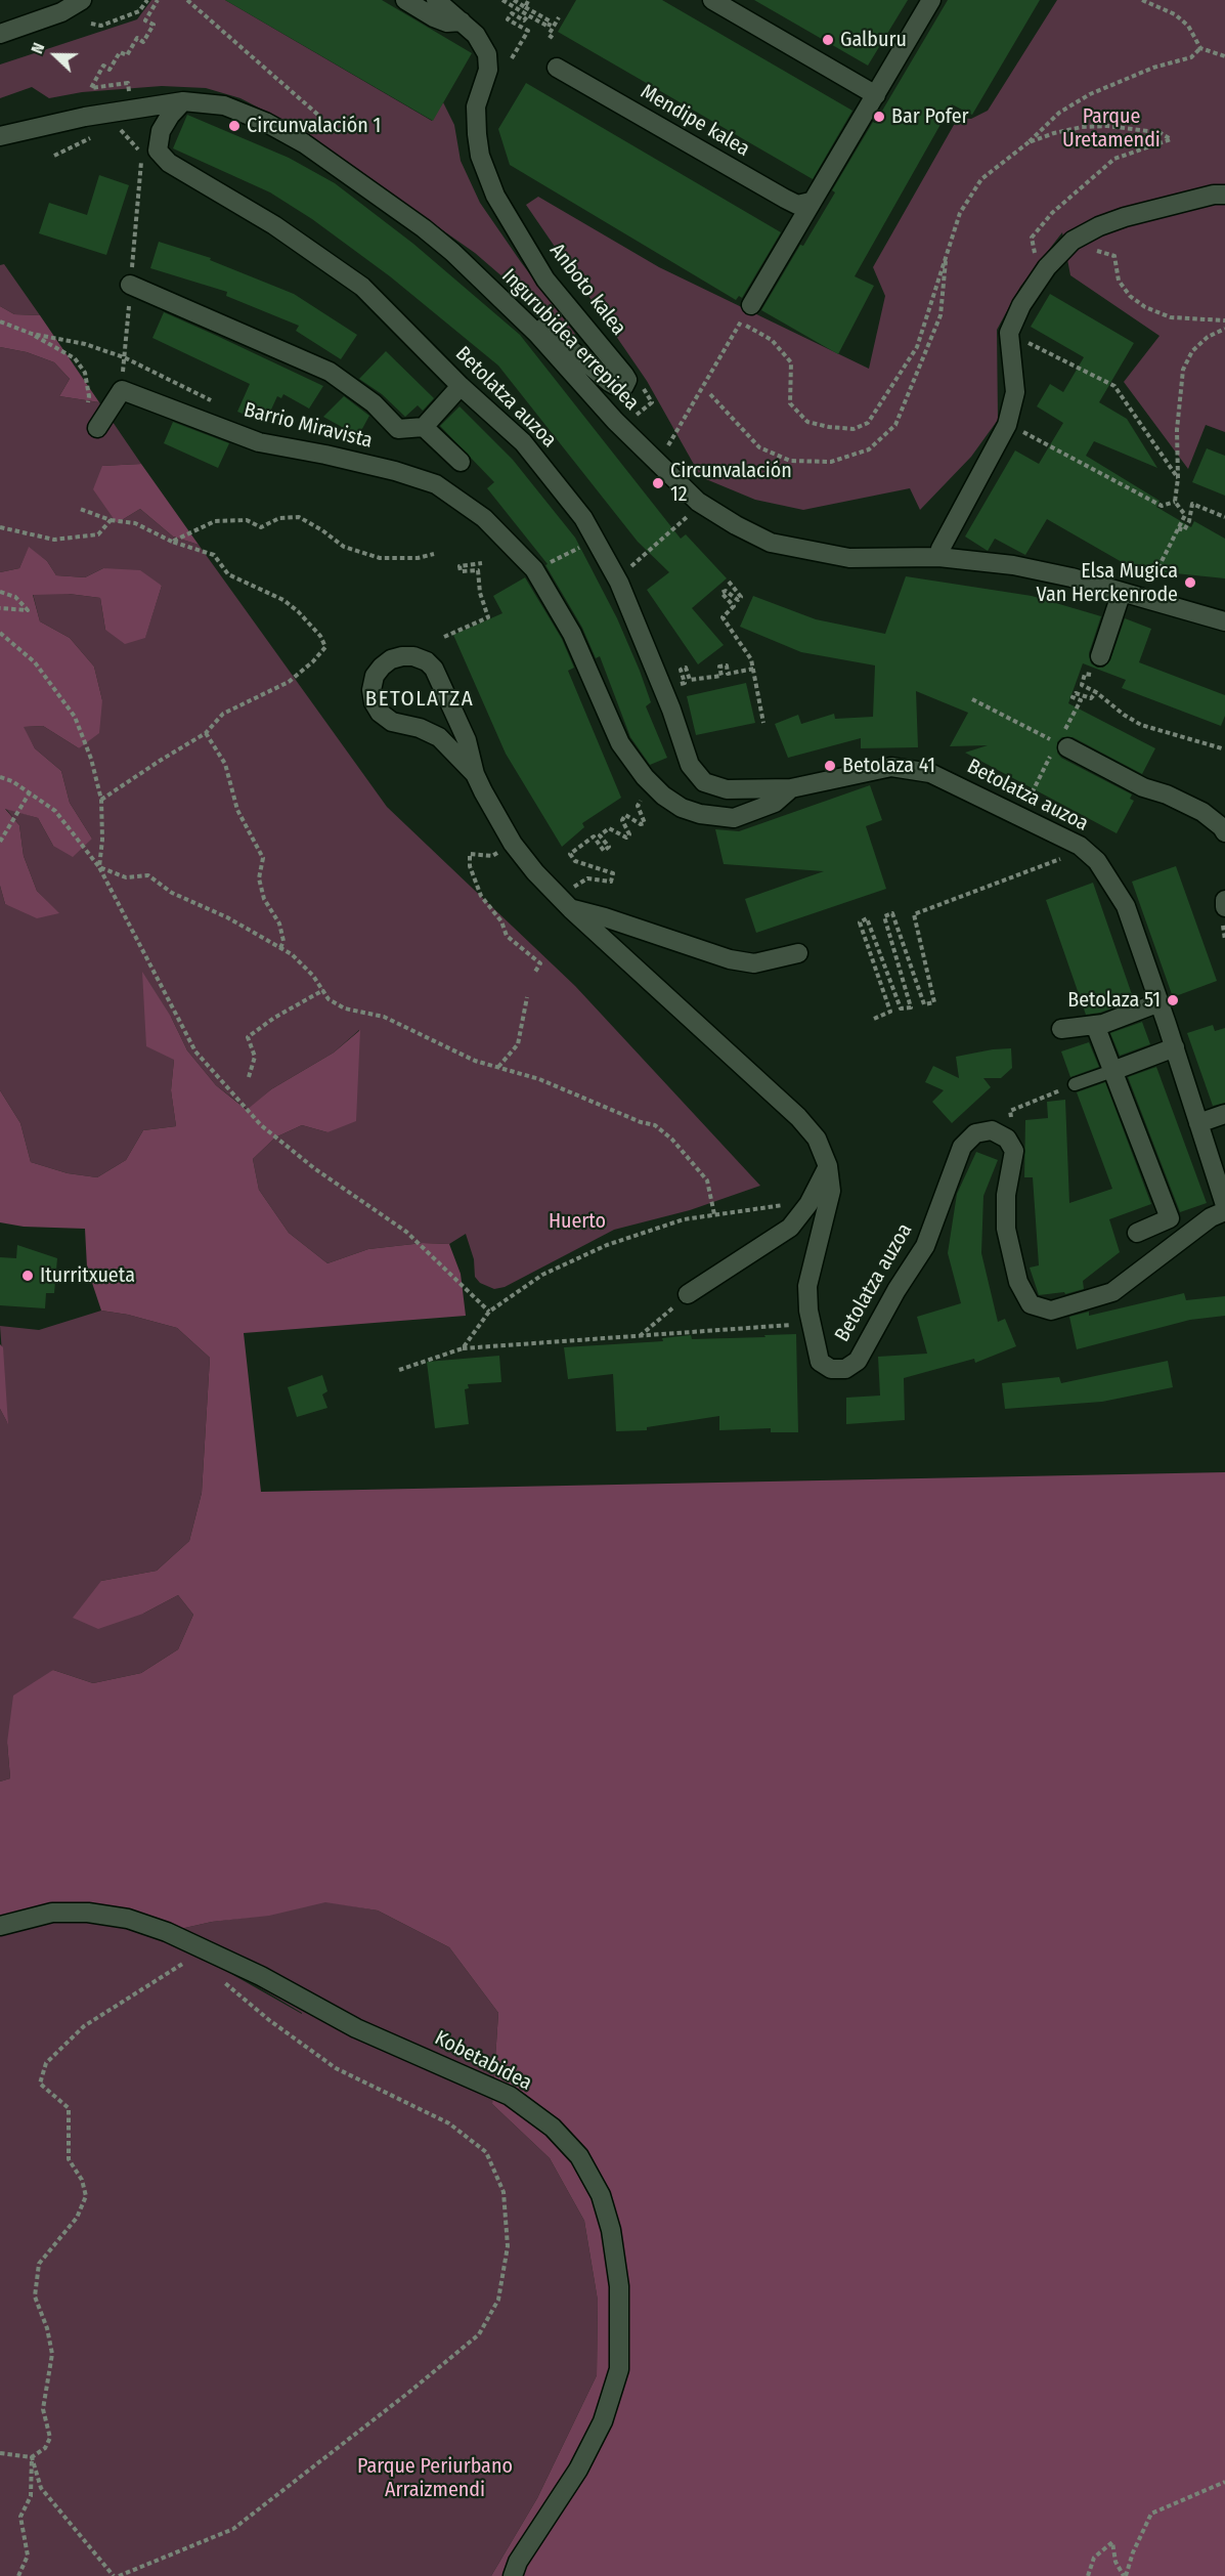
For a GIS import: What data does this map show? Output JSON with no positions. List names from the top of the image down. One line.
{"streets":{"street":["Mendipe kalea","Anboto kalea","Ingurubidea errepidea","Betolatza auzoa","Barrio Miravista","Kobetabidea"]},"crossings":[["Anboto kalea","Ingurubidea errepidea"],["Ingurubidea errepidea","Betolatza auzoa"],["Betolatza auzoa","Barrio Miravista"]],"districts":["BETOLATZA"],"parks":["Parque Uretamendi","Huerto","Parque Periurbano Arraizmendi"],"places":["Galburu","Bar Pofer","Circunvalación 1","Circunvalación 12","Elsa Mugica Van Herckenrode","Betolaza 41","Betolaza 51","Iturritxueta"],"north":"left"}
